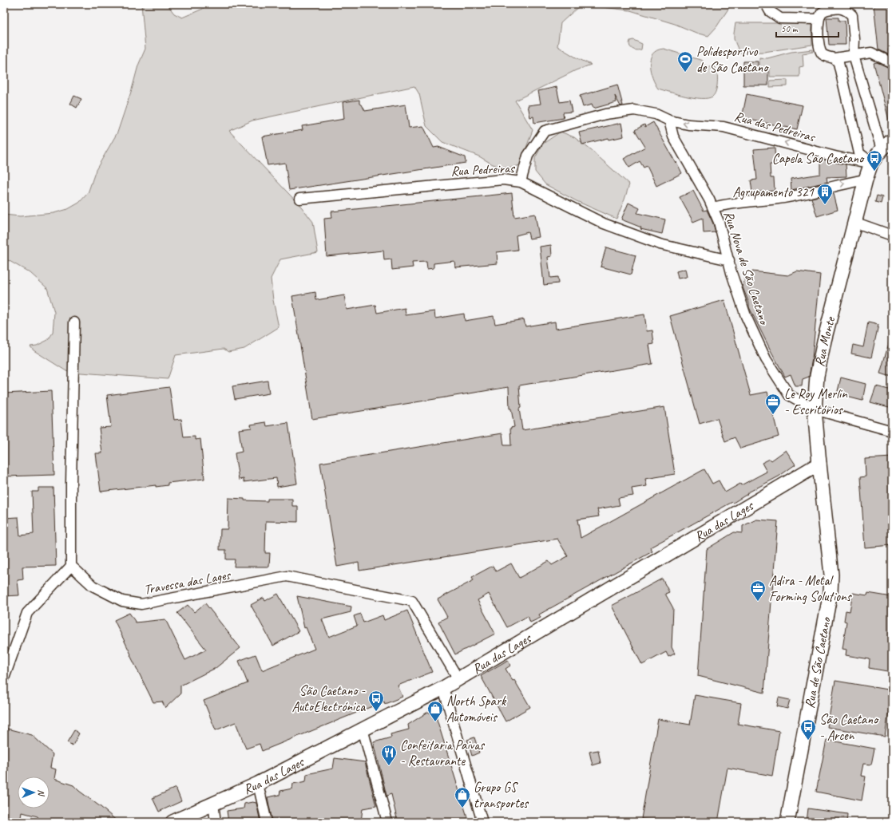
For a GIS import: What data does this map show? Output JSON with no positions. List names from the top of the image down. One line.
{"streets":{"main road":["Rua Monte","Rua das Lages","Rua de São Caetano"],"street":["Rua das Pedreiras","Rua Pedreiras","Rua Nova de São Caetano","Travessa das Lages"]},"crossings":[["Rua das Pedreiras","Rua Pedreiras"],["Rua das Pedreiras","Rua Nova de São Caetano"],["Rua das Pedreiras","Rua Monte"],["Rua Pedreiras","Rua Nova de São Caetano"],["Rua Nova de São Caetano","Rua Monte"],["Rua Monte","Rua das Lages"],["Rua Monte","Rua de São Caetano"],["Rua das Lages","Travessa das Lages"],["Rua das Lages","Rua de São Caetano"]],"places":{"sports":["Polidesportivo de São Caetano"],"bus stop":["Capela São Caetano","São Caetano - AutoElectrónica","São Caetano - Arcen"],"building":["Agrupamento 321"],"office":["Le Roy Merlin - Escritórios","Adira - Metal Forming Solutions"],"shop":["North Spark Automóveis","Grupo GS transportes"],"restaurant":["Confeitaria Paivas - Restaurante"]},"scale_bar":"50 m","north":"right"}
